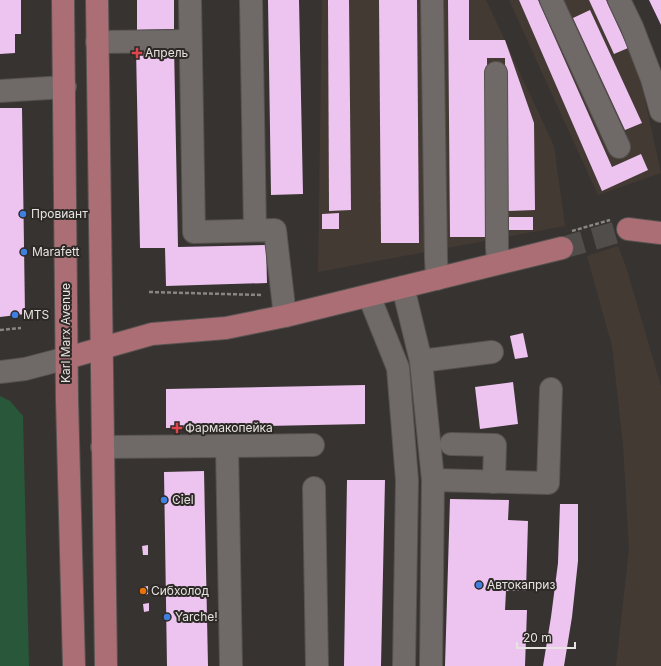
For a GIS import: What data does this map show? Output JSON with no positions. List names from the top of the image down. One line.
{"streets":{"main road":["Karl Marx Avenue"]},"places":{"health":["Апрель","Фармакопейка"],"other":["Провиант","Marafett","MTS","Ciel","Автокаприз","Сибхолод","Yarche!"]},"scale_bar":"20 m"}
